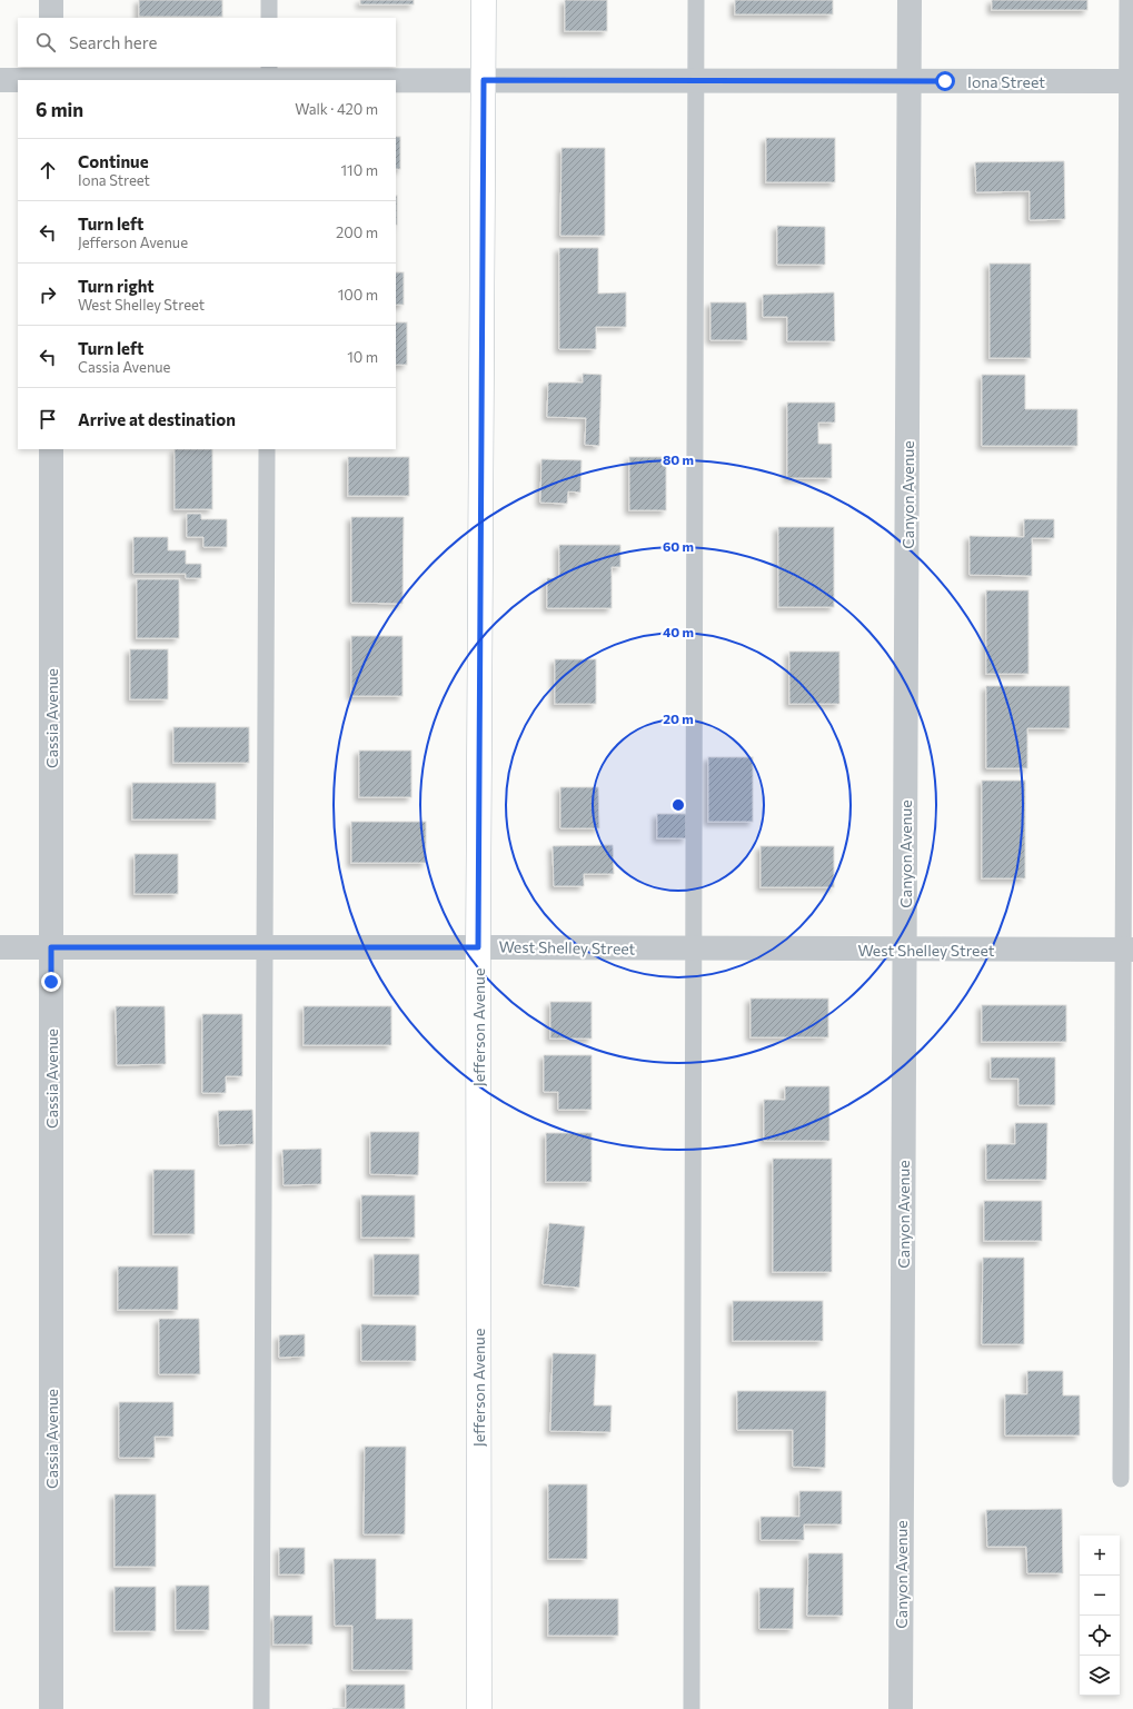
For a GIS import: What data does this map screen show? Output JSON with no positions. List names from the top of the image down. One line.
{"streets":{"street":["Iona Street","Canyon Avenue","Cassia Avenue","West Shelley Street","Jefferson Avenue"]},"crossings":[["Iona Street","Canyon Avenue"],["Iona Street","Jefferson Avenue"],["Canyon Avenue","West Shelley Street"],["Cassia Avenue","West Shelley Street"],["West Shelley Street","Jefferson Avenue"]],"page":{"search":"Search here","heading":["6 min","Walk · 420 m"],"list":[["Continue","Iona Street","110 m"],["Turn left","Jefferson Avenue","200 m"],["Turn right","West Shelley Street","100 m"],["Turn left","Cassia Avenue","10 m"],"Arrive at destination"],"map_buttons":["+","−"]},"rings":["80 m","60 m","40 m","20 m"]}
